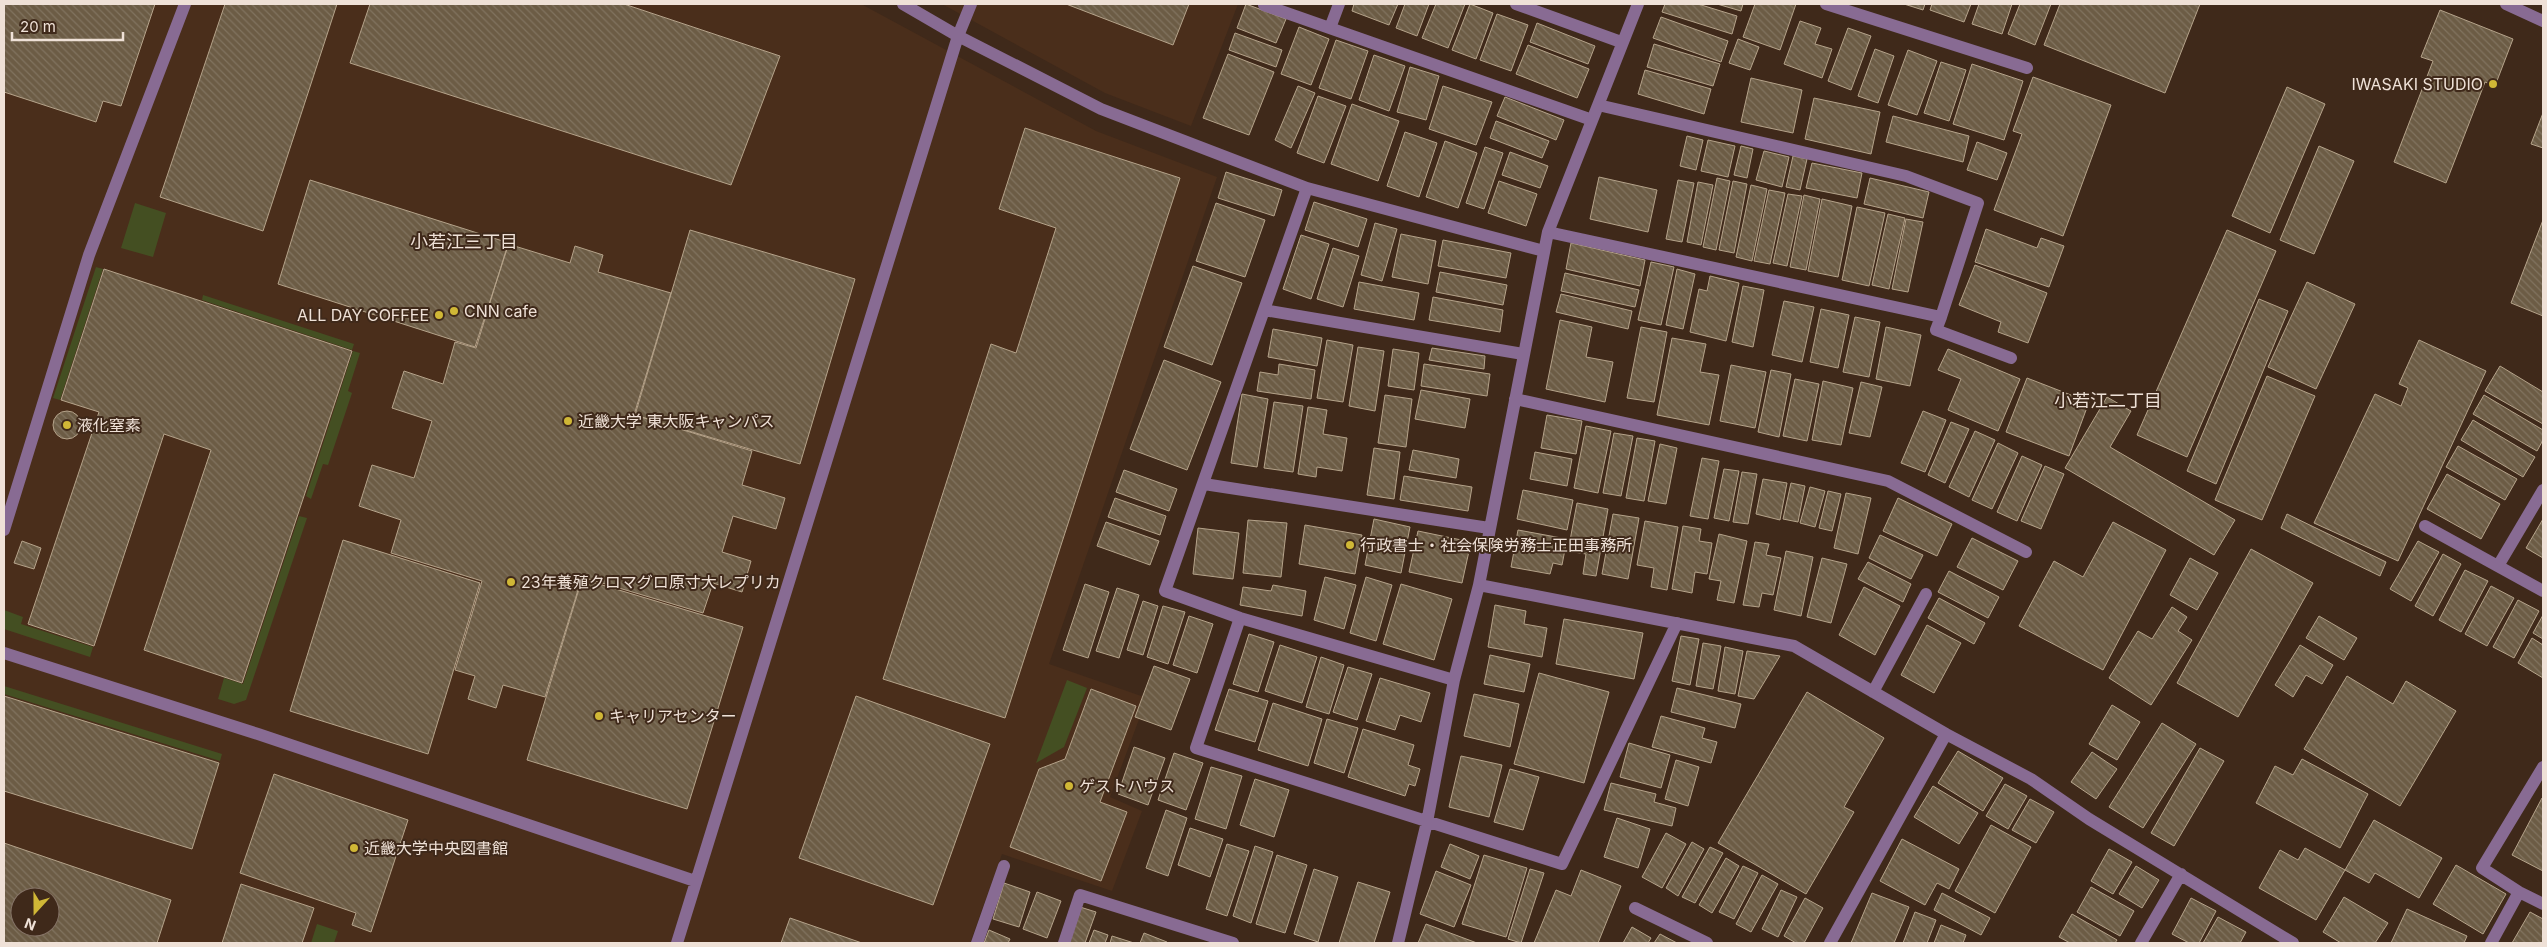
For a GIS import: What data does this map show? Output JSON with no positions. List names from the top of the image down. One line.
{"districts":["小若江三丁目","小若江二丁目"],"places":["IWASAKI STUDIO","CNN cafe","ALL DAY COFFEE","近畿大学 東大阪キャンパス","液化窒素","行政書士・社会保険労務士正田事務所","23年養殖クロマグロ原寸大レプリカ","キャリアセンター","ゲストハウス","近畿大学中央図書館"],"scale_bar":"20 m","north":"bottom"}
